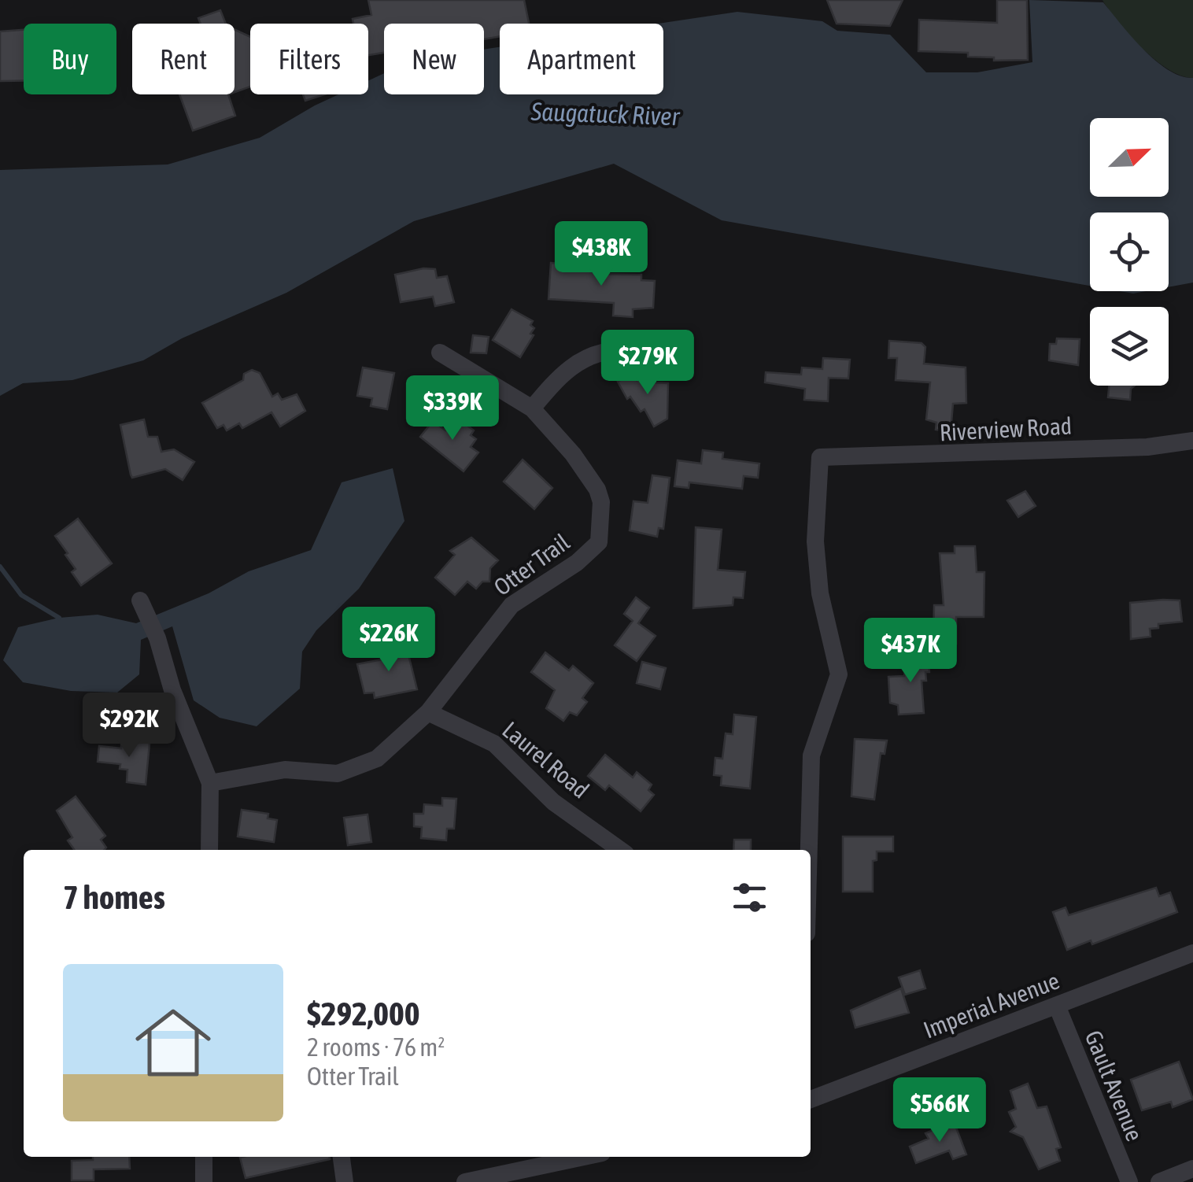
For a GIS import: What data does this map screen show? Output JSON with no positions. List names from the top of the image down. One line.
{"streets":{"street":["Riverview Road","Otter Trail","Laurel Road","Imperial Avenue","Gault Avenue"]},"crossings":[["Otter Trail","Laurel Road"],["Imperial Avenue","Gault Avenue"]],"water":["Saugatuck River"],"north":"top right","page":{"chip":["Buy","Rent","Filters","New","Apartment"],"price":["$438K","$279K","$339K","$226K","$437K","$292K","$566K"],"heading":"7 homes","list":[{"name":"$292,000","note":"2 rooms · 76 m² · Otter Trail"}]}}
